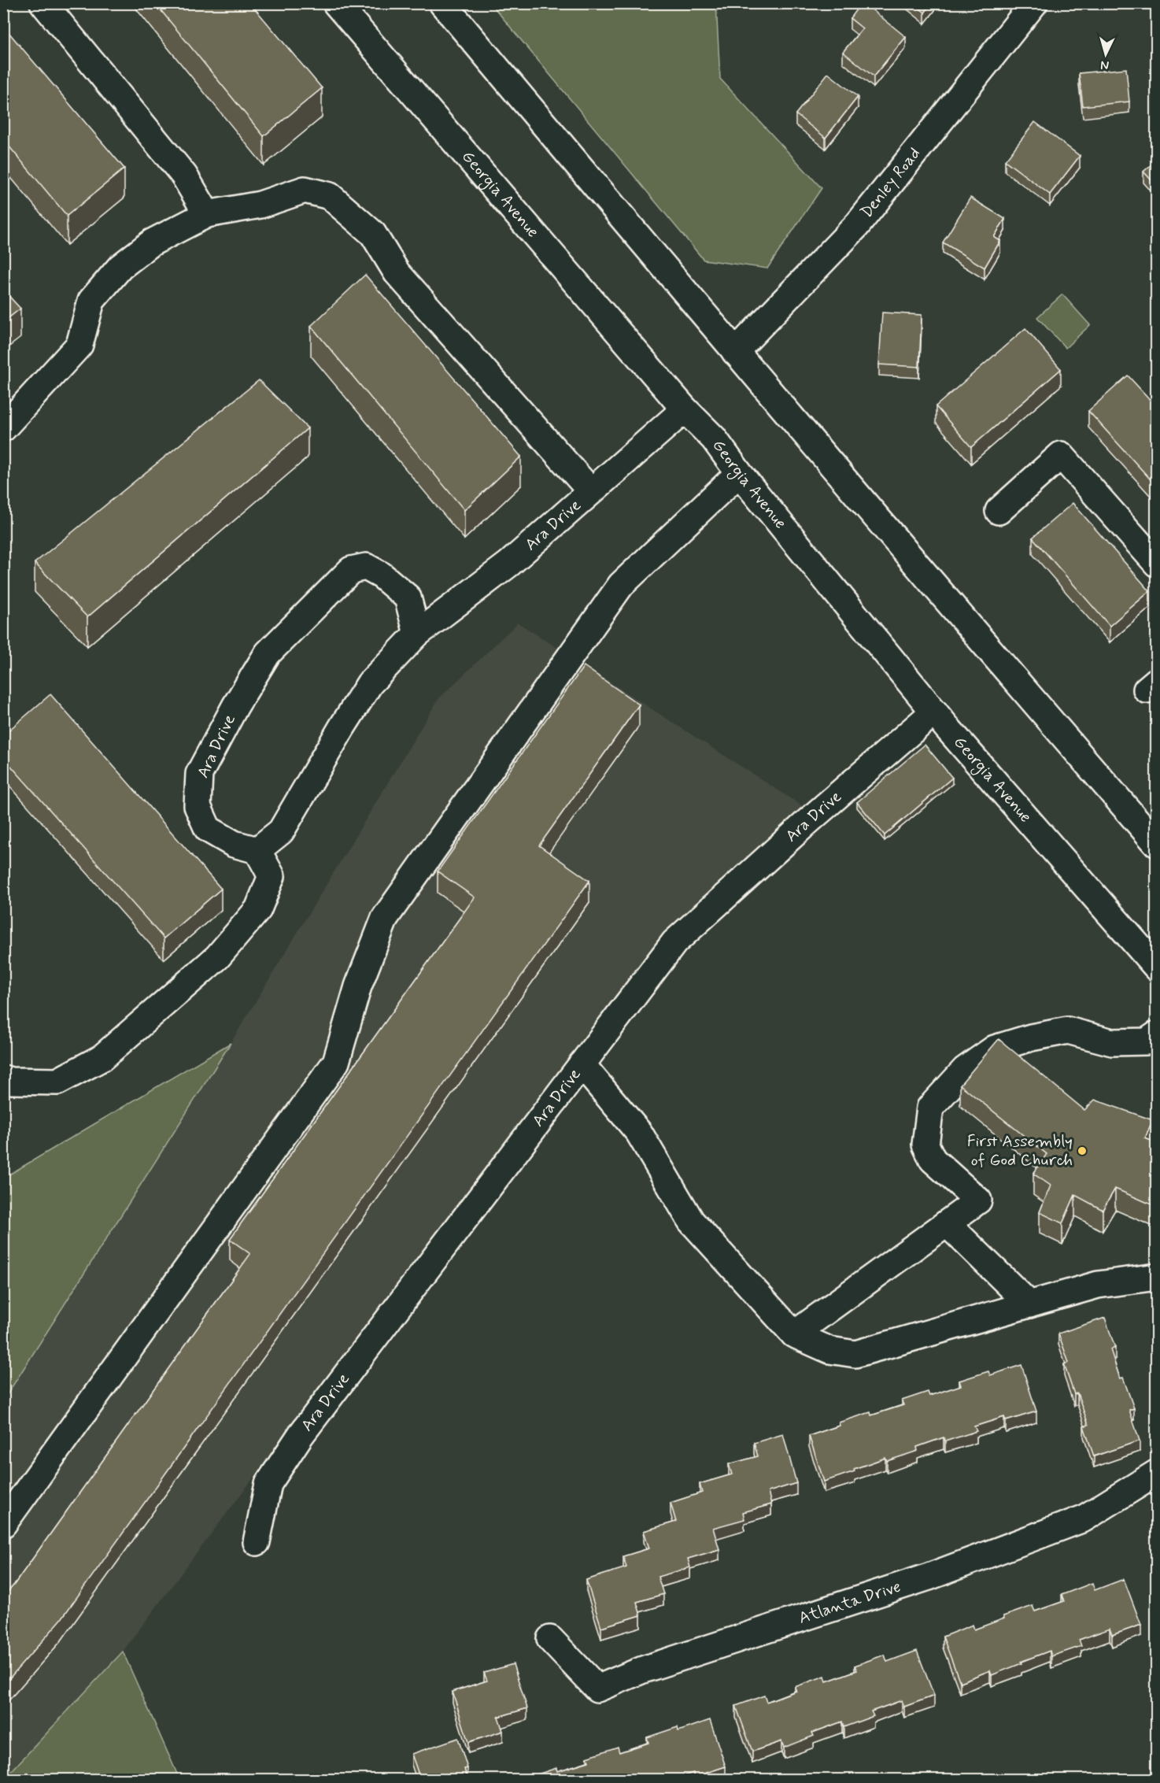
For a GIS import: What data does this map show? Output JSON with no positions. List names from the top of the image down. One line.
{"streets":{"street":["Denley Road","Georgia Avenue","Ara Drive","Atlanta Drive"]},"crossings":[["Georgia Avenue","Ara Drive"]],"places":["First Assembly of God Church"],"north":"bottom"}
